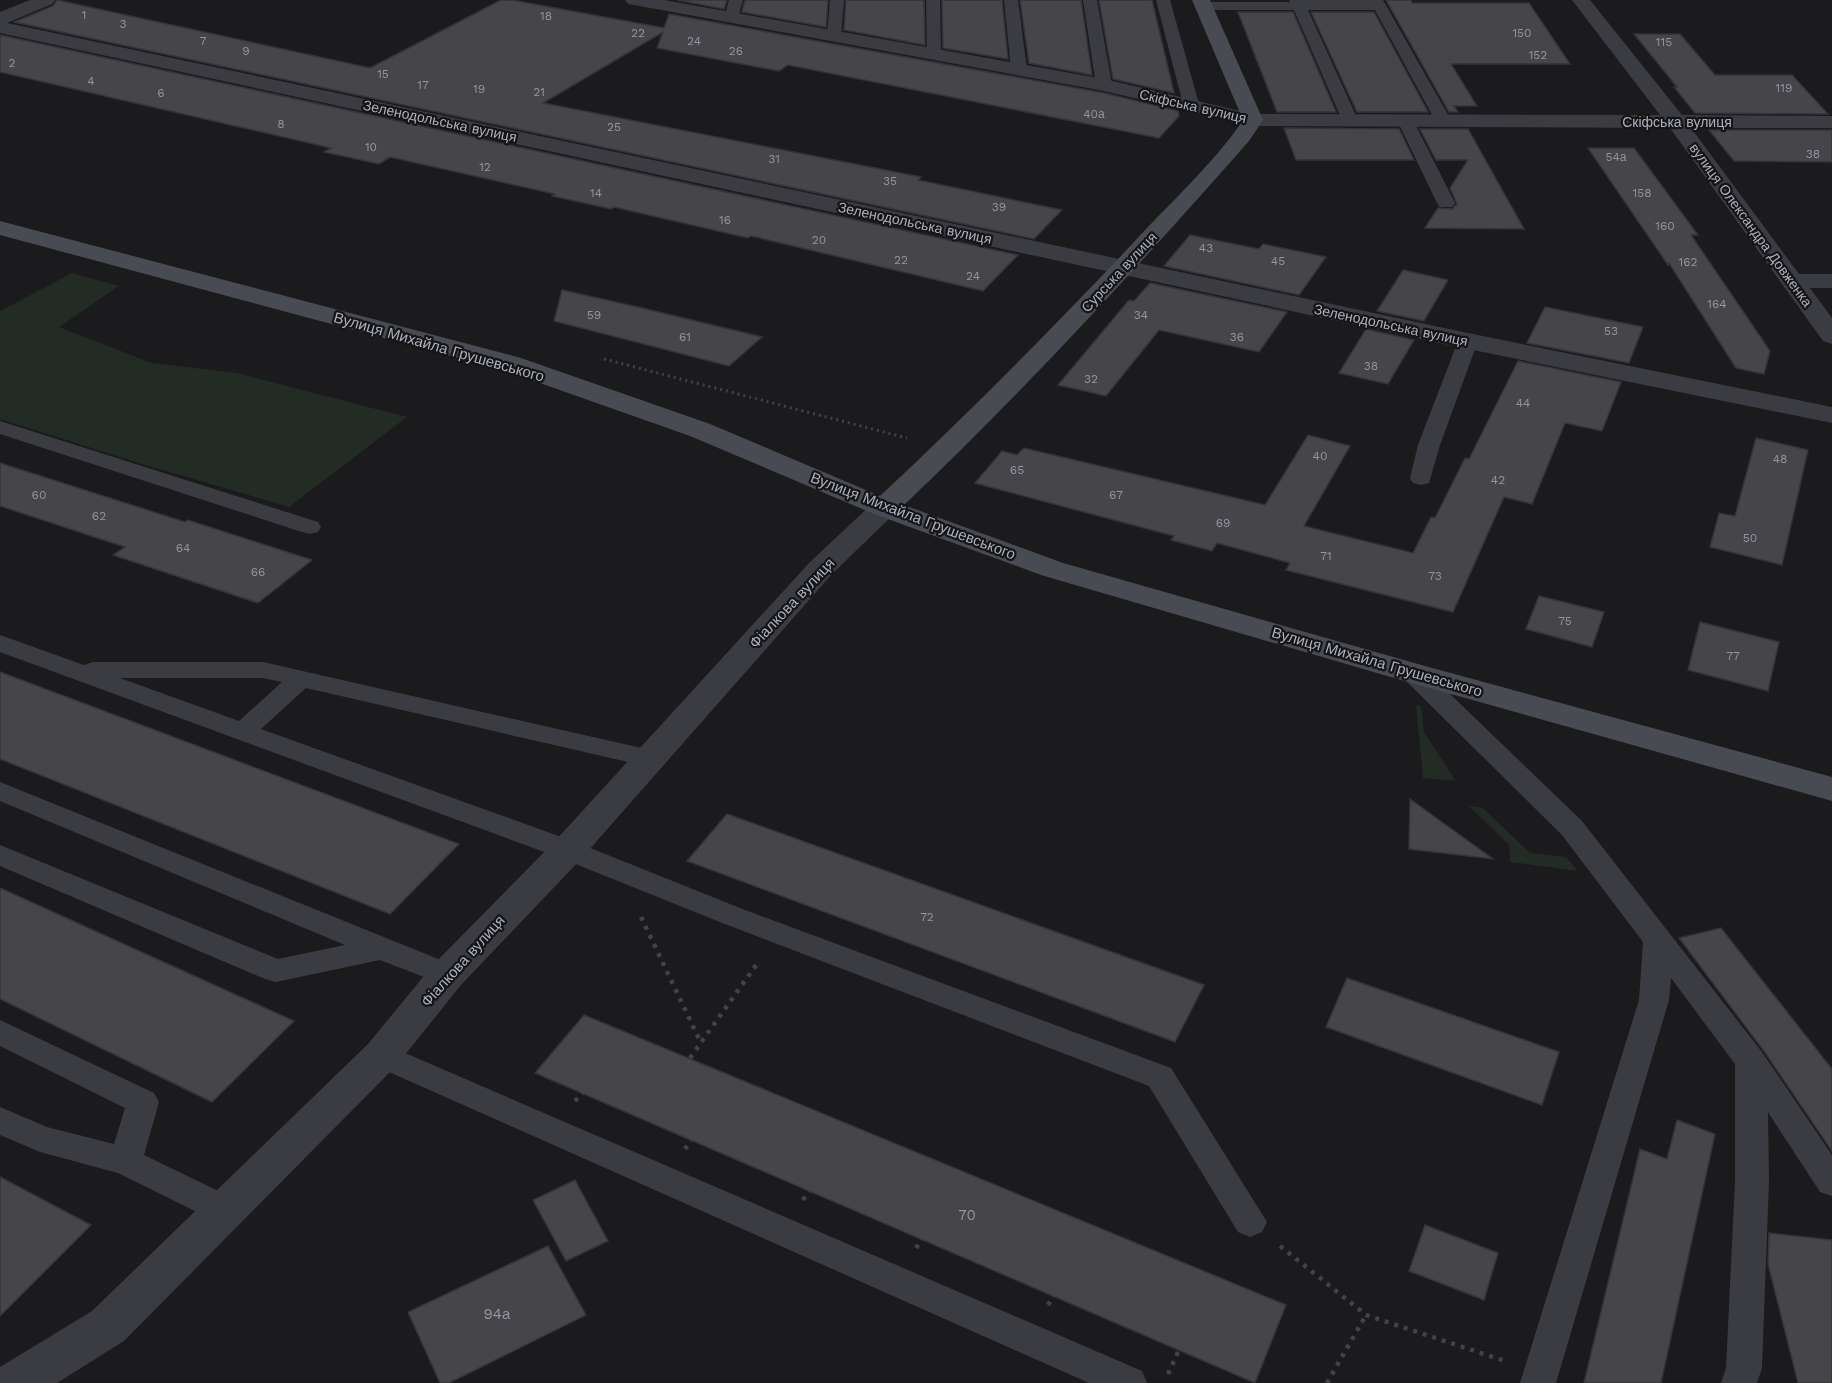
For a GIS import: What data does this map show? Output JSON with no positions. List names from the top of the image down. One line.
{"streets":{"street":["Скіфська вулиця","Зеленодольська вулиця","вулиця Олександра Довженка","Сурська вулиця","Вулиця Михайла Грушевського","Фіалкова вулиця"]},"crossings":[["Скіфська вулиця","вулиця Олександра Довженка"],["Скіфська вулиця","Сурська вулиця"],["Зеленодольська вулиця","Сурська вулиця"],["Сурська вулиця","Вулиця Михайла Грушевського"],["Сурська вулиця","Фіалкова вулиця"],["Вулиця Михайла Грушевського","Фіалкова вулиця"]],"house_numbers":["1","18","3","22","150","7","24","115","9","26","152","2","15","4","17","119","19","21","6","40а","8","25","10","38","54а","31","12","35","14","158","39","16","160","20","43","22","45","162","24","164","59","34","53","61","36","38","32","44","40","48","65","42","60","67","62","69","50","64","71","66","73","75","77","72","70","94а"]}
